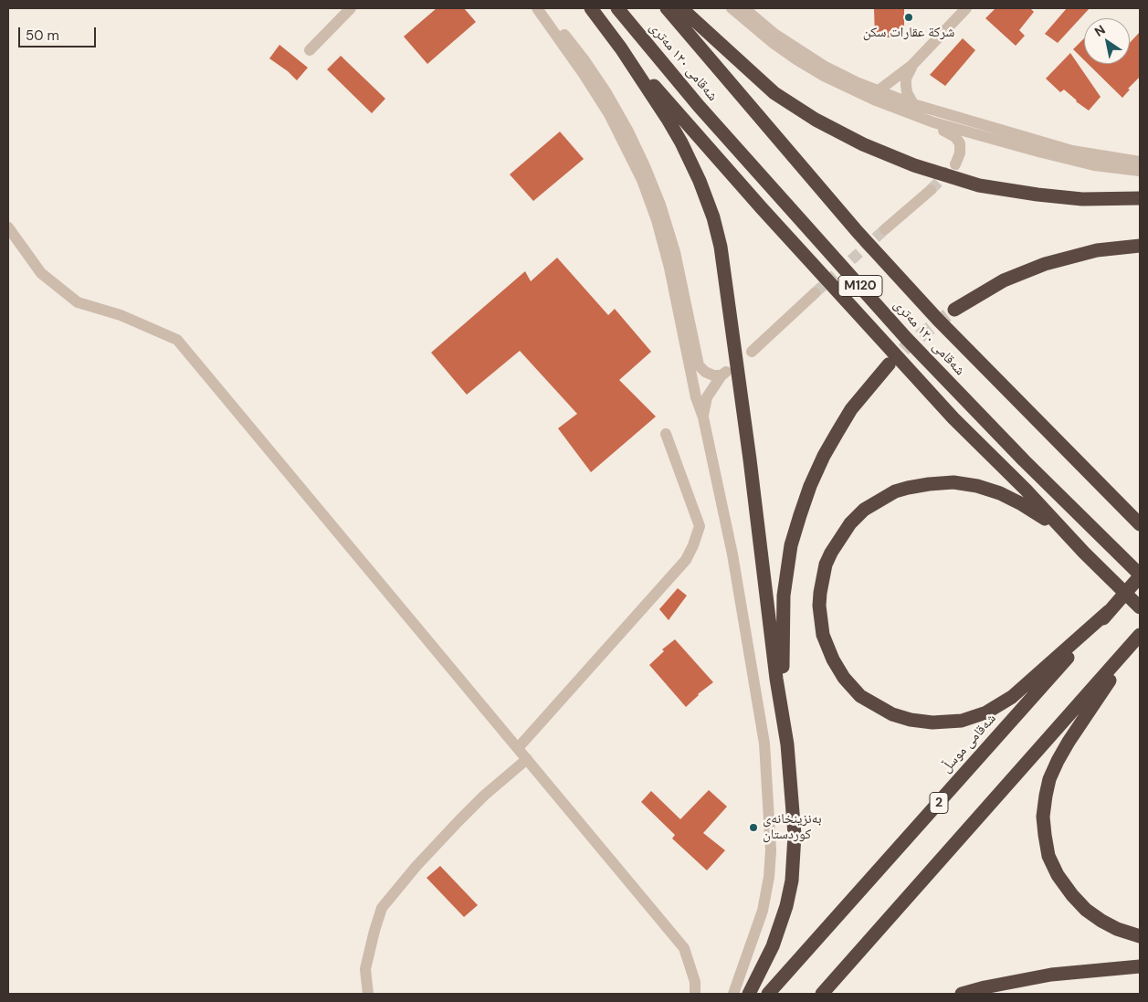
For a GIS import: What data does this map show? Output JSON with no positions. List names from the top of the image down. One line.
{"streets":{"highway":["شەقامی ١٢٠ مەتری","M120","شەقامی موسڵ","2"]},"crossings":[["شەقامی ١٢٠ مەتری","شەقامی موسڵ"]],"places":["شركة عقارات سكن","بەنزینخانەی کوردستان"],"scale_bar":"50 m","north":"top left"}
